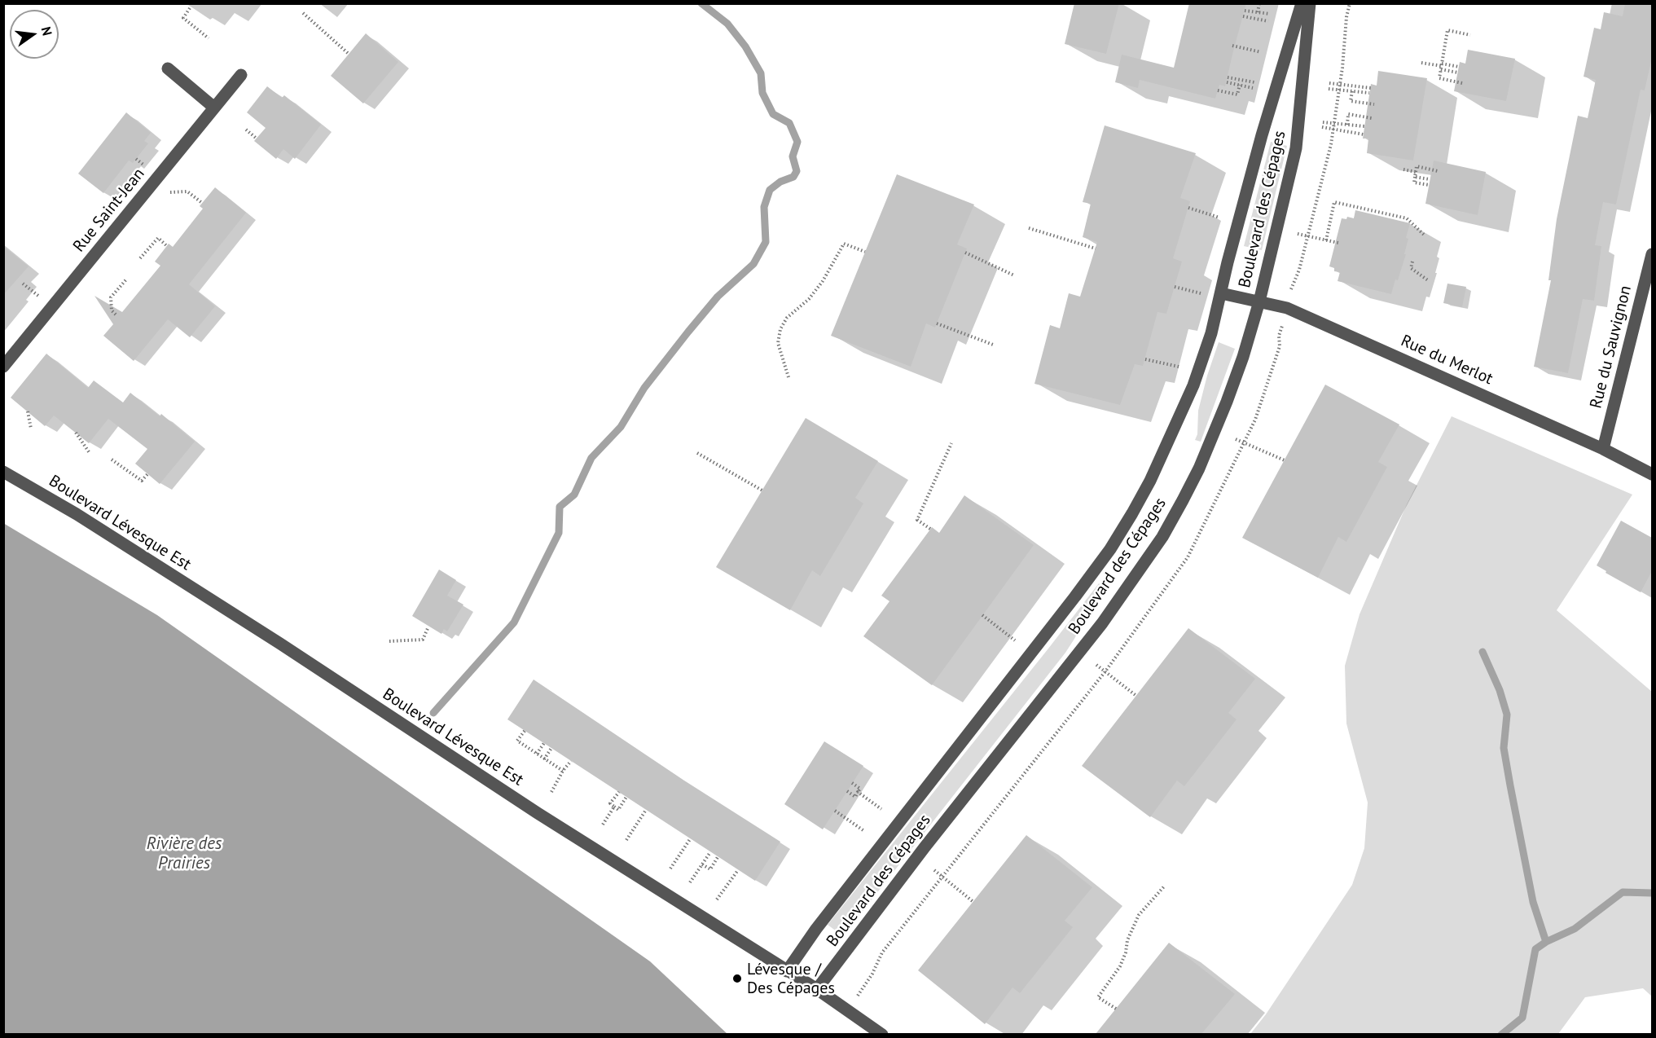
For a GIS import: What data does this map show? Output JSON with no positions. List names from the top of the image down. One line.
{"streets":{"street":["Boulevard des Cépages","Rue Saint-Jean","Rue du Sauvignon","Rue du Merlot","Boulevard Lévesque Est"]},"crossings":[["Boulevard des Cépages","Rue du Merlot"],["Boulevard des Cépages","Boulevard Lévesque Est"],["Rue du Sauvignon","Rue du Merlot"]],"water":["Rivière des Prairies"],"places":["Lévesque / Des Cépages"],"north":"right"}
